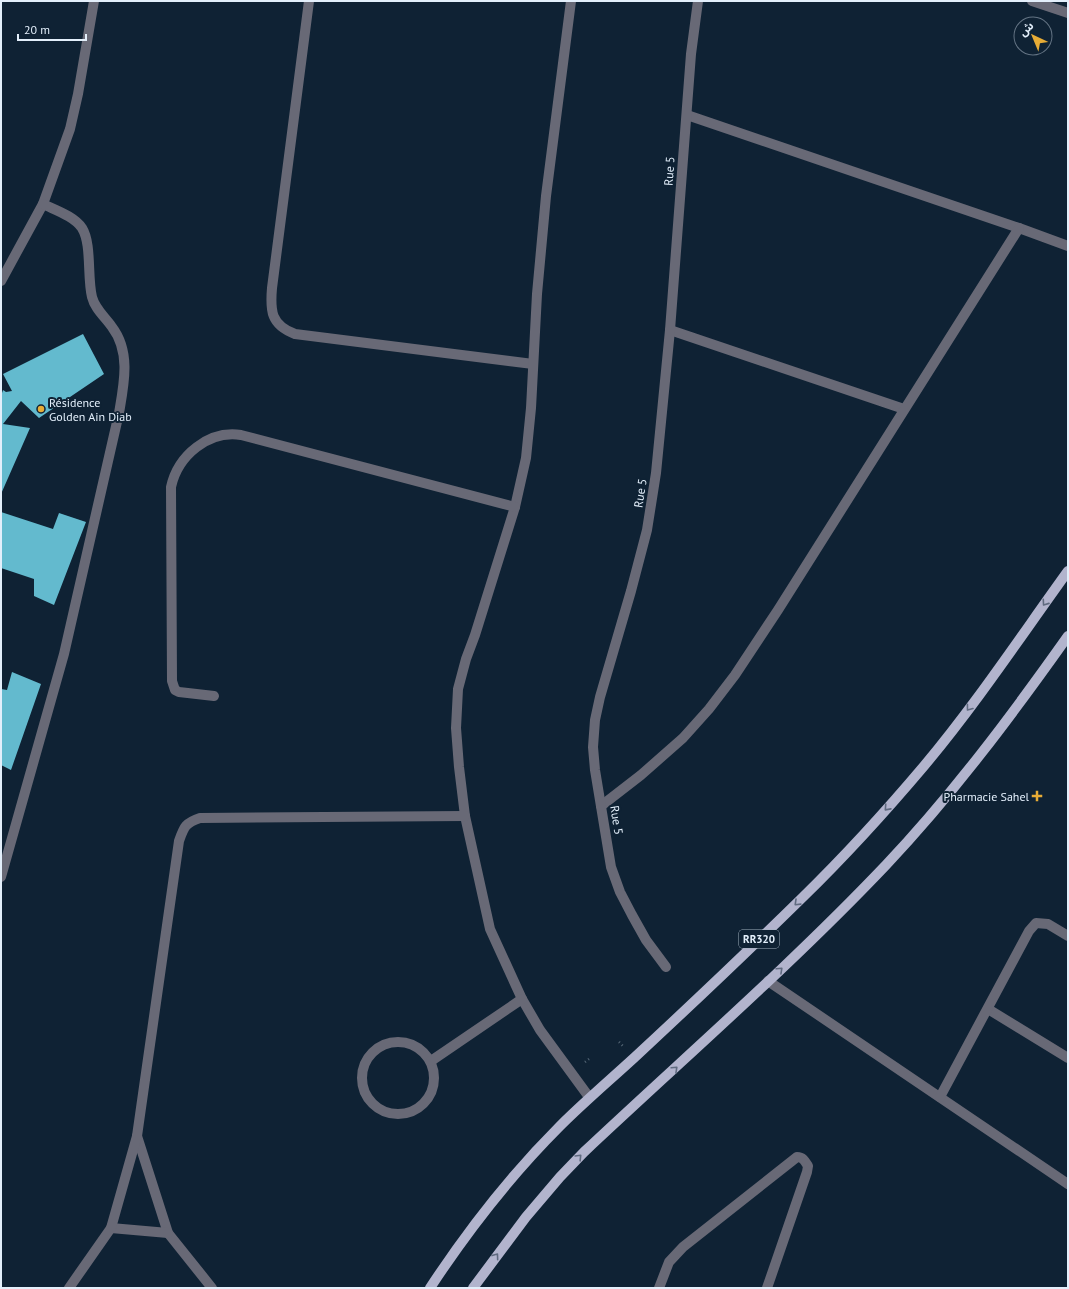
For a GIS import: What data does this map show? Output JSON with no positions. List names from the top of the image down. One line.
{"streets":{"main road":["RR320"],"street":["Rue 5"]},"places":{"other":["Résidence Golden Ain Diab"],"health":["Pharmacie Sahel"]},"scale_bar":"20 m","north":"top left"}
